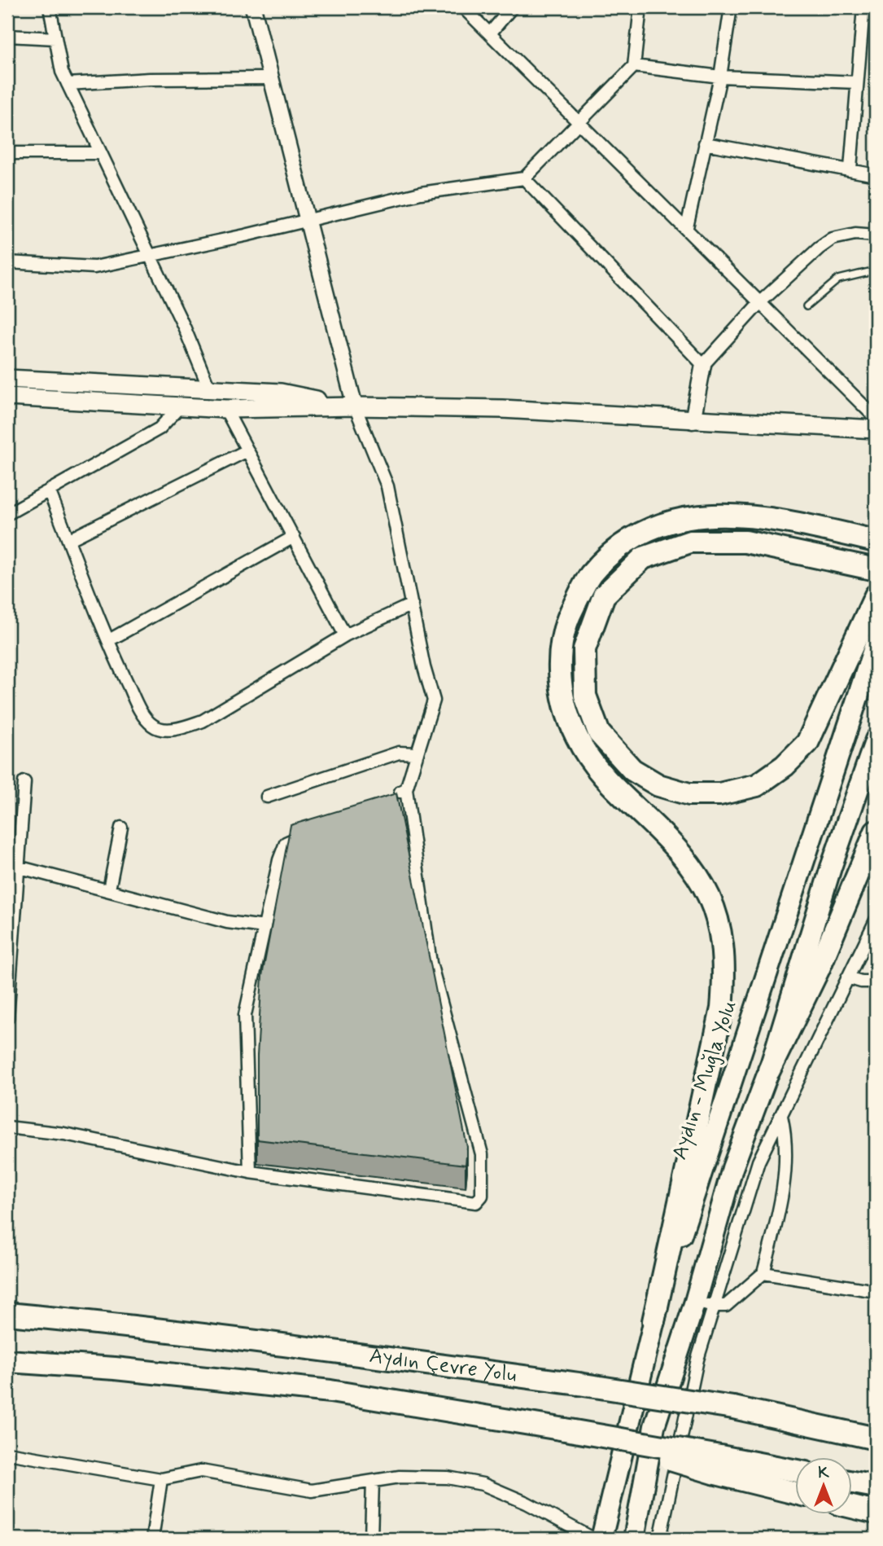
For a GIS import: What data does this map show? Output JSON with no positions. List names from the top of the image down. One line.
{"streets":{"highway":["Aydın - Muğla Yolu","Aydın Çevre Yolu"]},"north":"top"}
